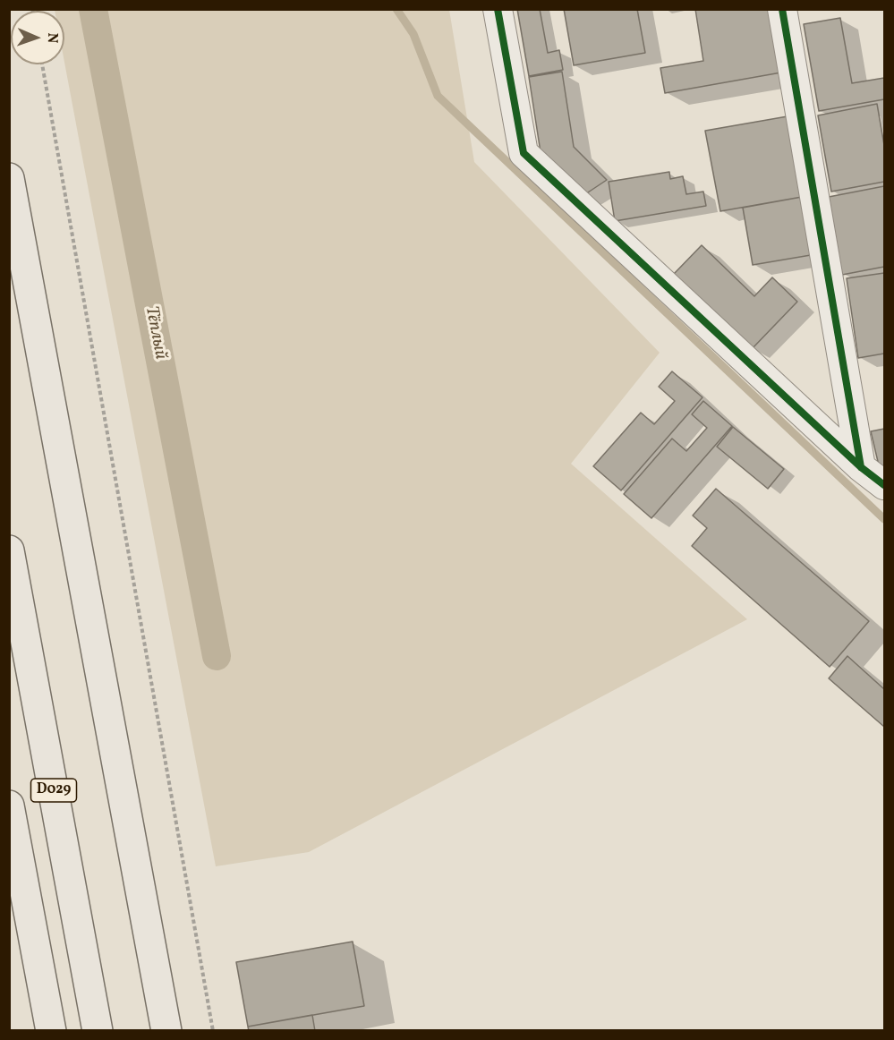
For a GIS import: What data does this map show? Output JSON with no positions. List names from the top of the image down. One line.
{"streets":{"main road":["D029"]},"water":["Тёплый"],"north":"right"}
